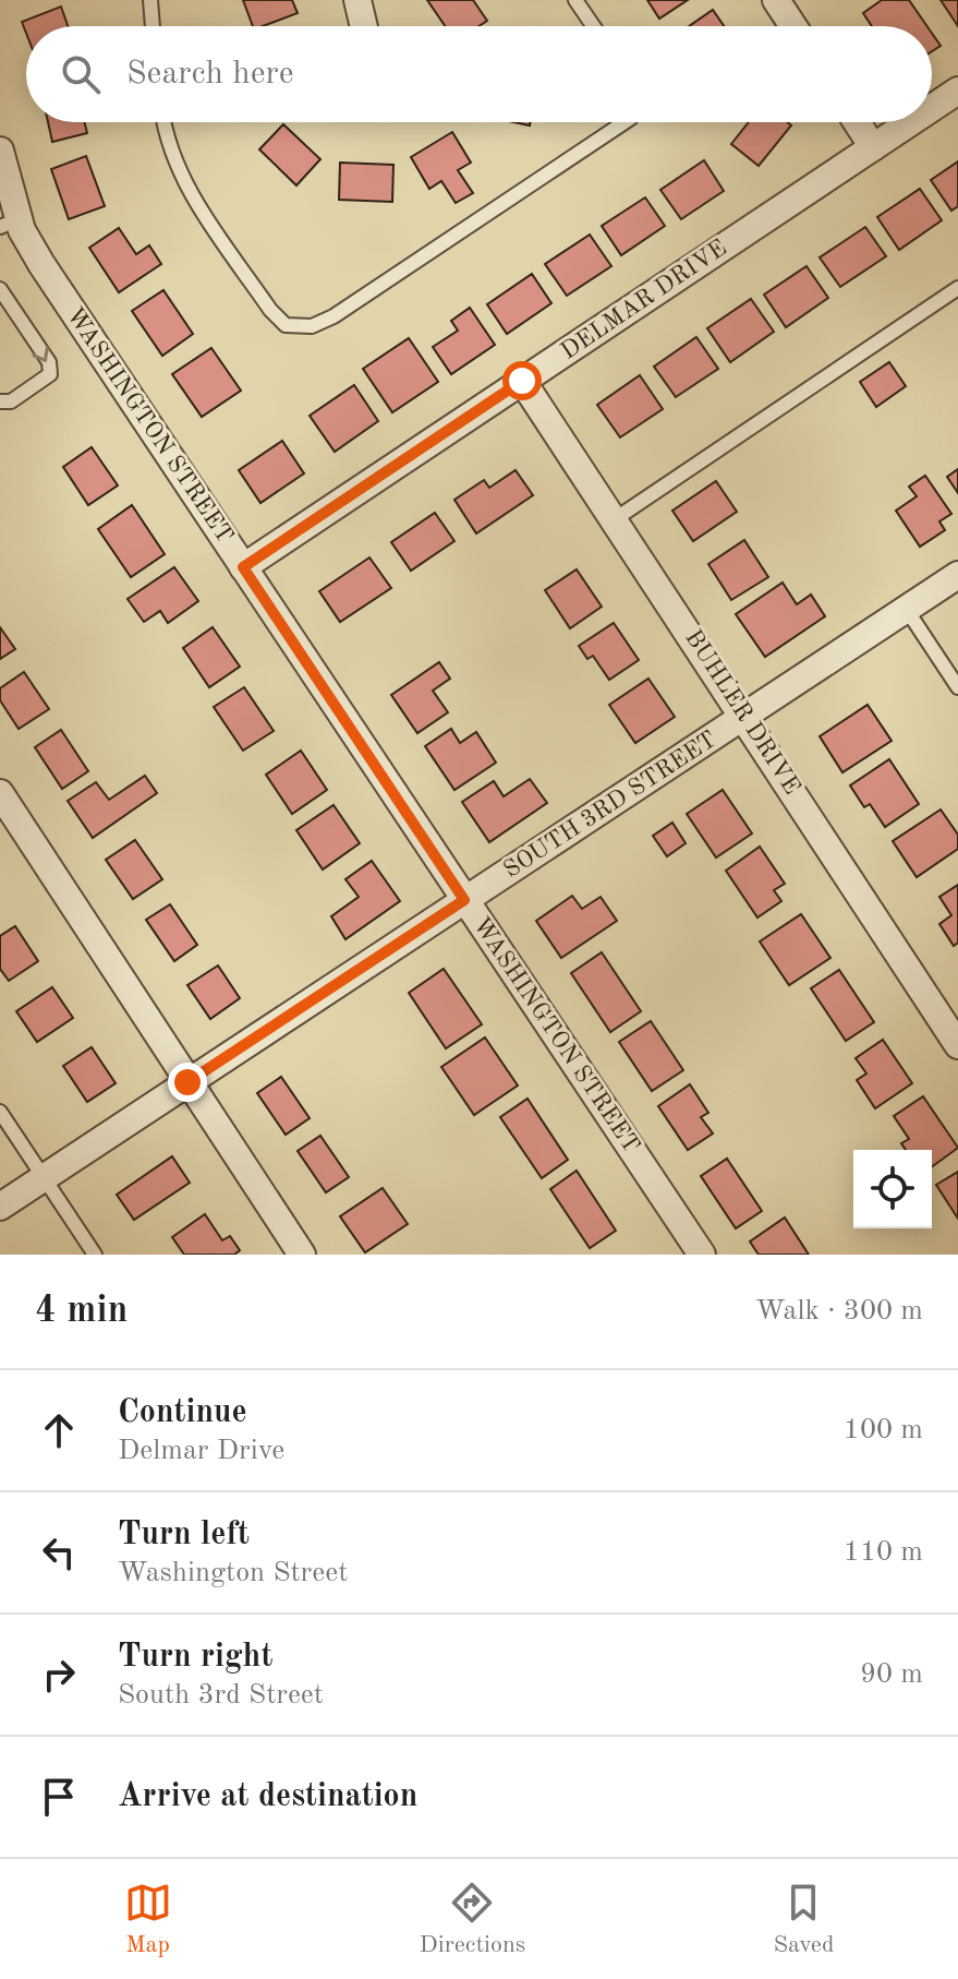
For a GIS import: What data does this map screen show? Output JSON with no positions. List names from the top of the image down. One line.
{"streets":{"street":["DELMAR DRIVE","WASHINGTON STREET","BUHLER DRIVE","SOUTH 3RD STREET"]},"crossings":[["DELMAR DRIVE","WASHINGTON STREET"],["DELMAR DRIVE","BUHLER DRIVE"],["WASHINGTON STREET","SOUTH 3RD STREET"],["BUHLER DRIVE","SOUTH 3RD STREET"]],"page":{"search":"Search here","heading":["4 min","Walk · 300 m"],"list":[["Continue","Delmar Drive","100 m"],["Turn left","Washington Street","110 m"],["Turn right","South 3rd Street","90 m"],"Arrive at destination"],"nav":["Map","Directions","Saved"]}}
